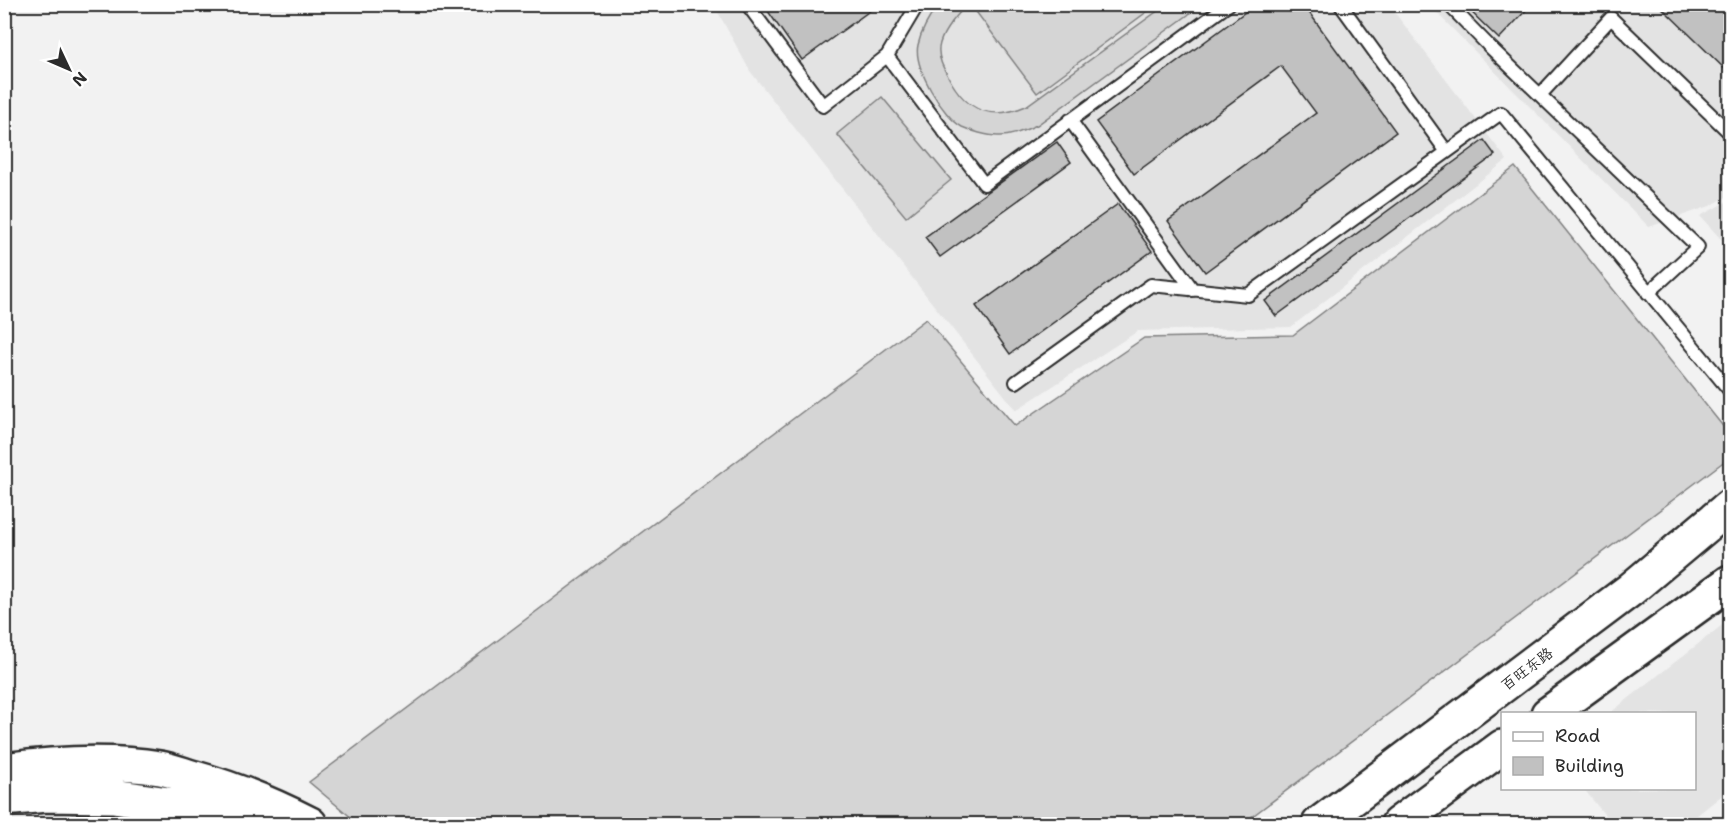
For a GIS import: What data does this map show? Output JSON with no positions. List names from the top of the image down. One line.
{"streets":{"main road":["百旺东路"]},"legend":["Road","Building"],"north":"bottom right"}
